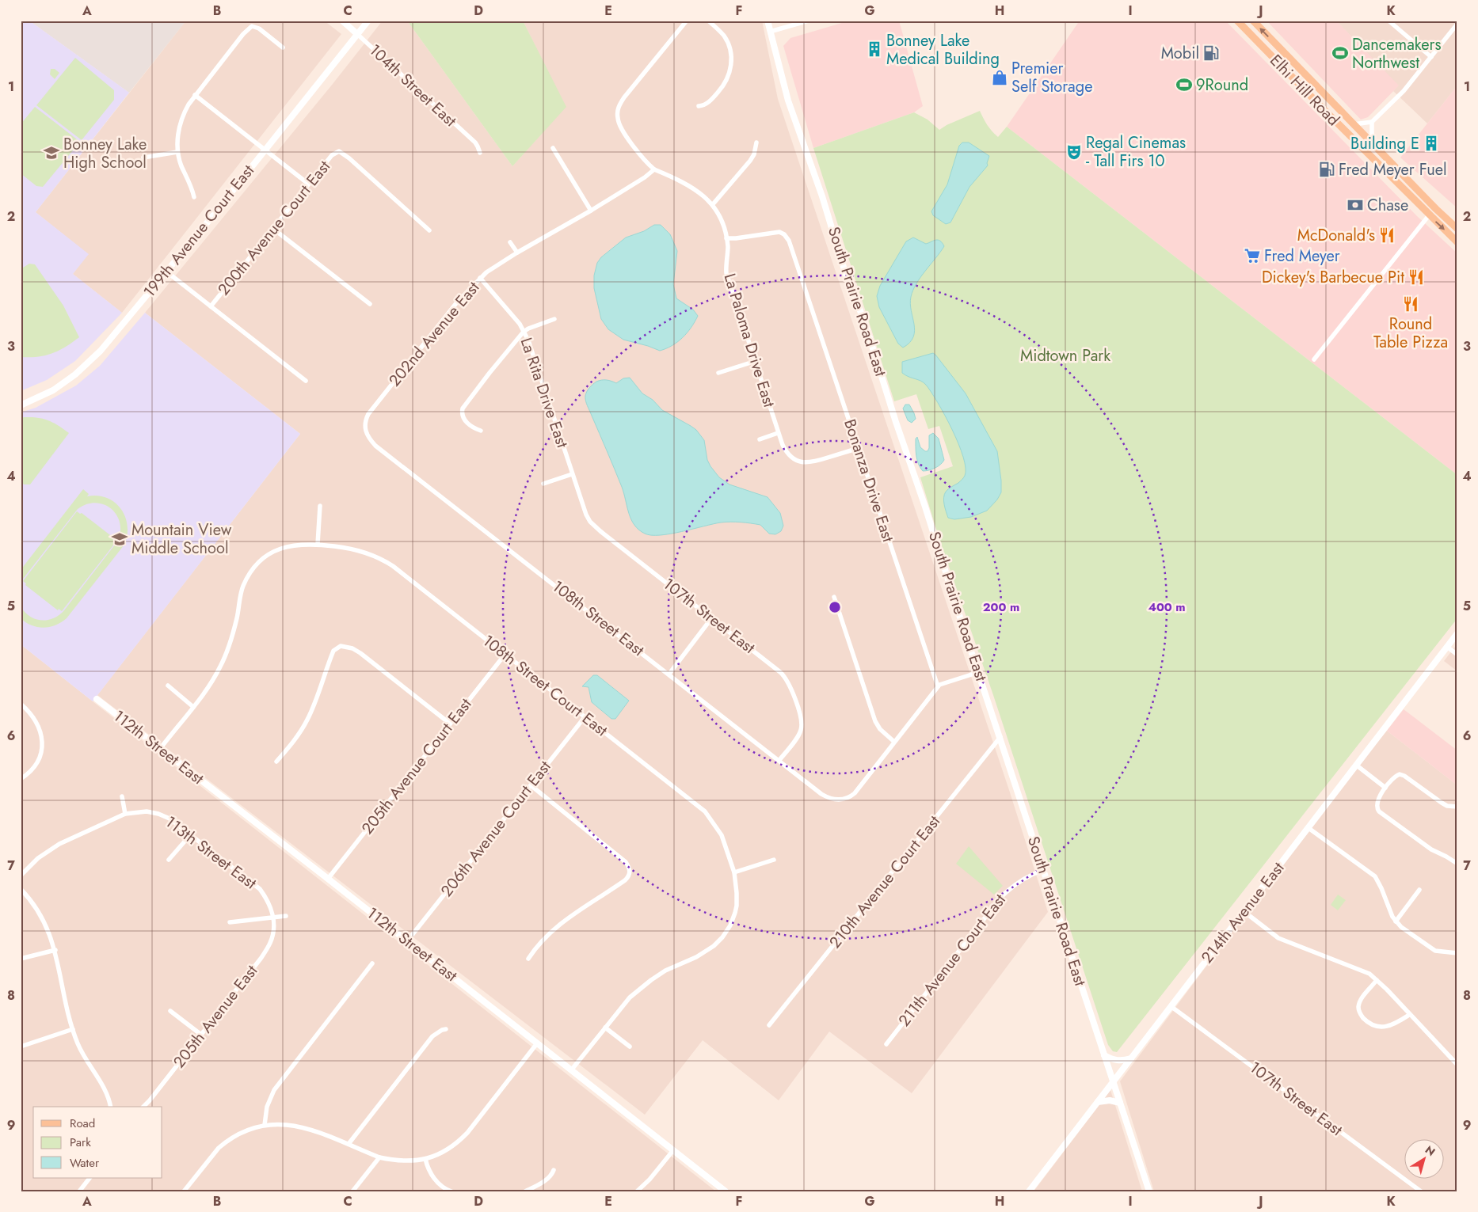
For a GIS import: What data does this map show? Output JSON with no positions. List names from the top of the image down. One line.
{"streets":{"main road":["104th Street East","Elhi Hill Road","199th Avenue Court East","South Prairie Road East","112th Street East","214th Avenue East"],"street":["200th Avenue Court East","202nd Avenue East","La Paloma Drive East","La Rita Drive East","Bonanza Drive East","107th Street East","108th Street East","108th Street Court East","205th Avenue Court East","206th Avenue Court East","113th Street East","210th Avenue Court East","211th Avenue Court East","205th Avenue East"]},"crossings":[["104th Street East","199th Avenue Court East"],["South Prairie Road East","210th Avenue Court East"],["South Prairie Road East","214th Avenue East"],["South Prairie Road East","211th Avenue Court East"],["202nd Avenue East","La Paloma Drive East"],["202nd Avenue East","La Rita Drive East"],["202nd Avenue East","108th Street East"],["La Paloma Drive East","Bonanza Drive East"],["La Rita Drive East","107th Street East"],["107th Street East","108th Street East"],["107th Street East","214th Avenue East"],["108th Street Court East","112th Street East"],["108th Street Court East","205th Avenue Court East"],["108th Street Court East","206th Avenue Court East"],["112th Street East","205th Avenue Court East"],["112th Street East","206th Avenue Court East"],["113th Street East","205th Avenue East"]],"parks":["Midtown Park"],"places":{"building":["Bonney Lake Medical Building","Building E"],"fuel station":["Mobil","Fred Meyer Fuel"],"sports":["Dancemakers Northwest","9Round"],"shop":["Premier Self Storage"],"theatre":["Regal Cinemas - Tall Firs 10"],"school or university":["Bonney Lake High School","Mountain View Middle School"],"bank":["Chase"],"restaurant":["McDonald's","Dickey's Barbecue Pit","Round Table Pizza"],"supermarket":["Fred Meyer"]},"legend":["Road","Park","Water"],"north":"top right","grid":{"columns":["A","B","C","D","E","F","G","H","I","J","K"],"rows":["1","2","3","4","5","6","7","8","9"]},"rings":["200 m","400 m"]}
